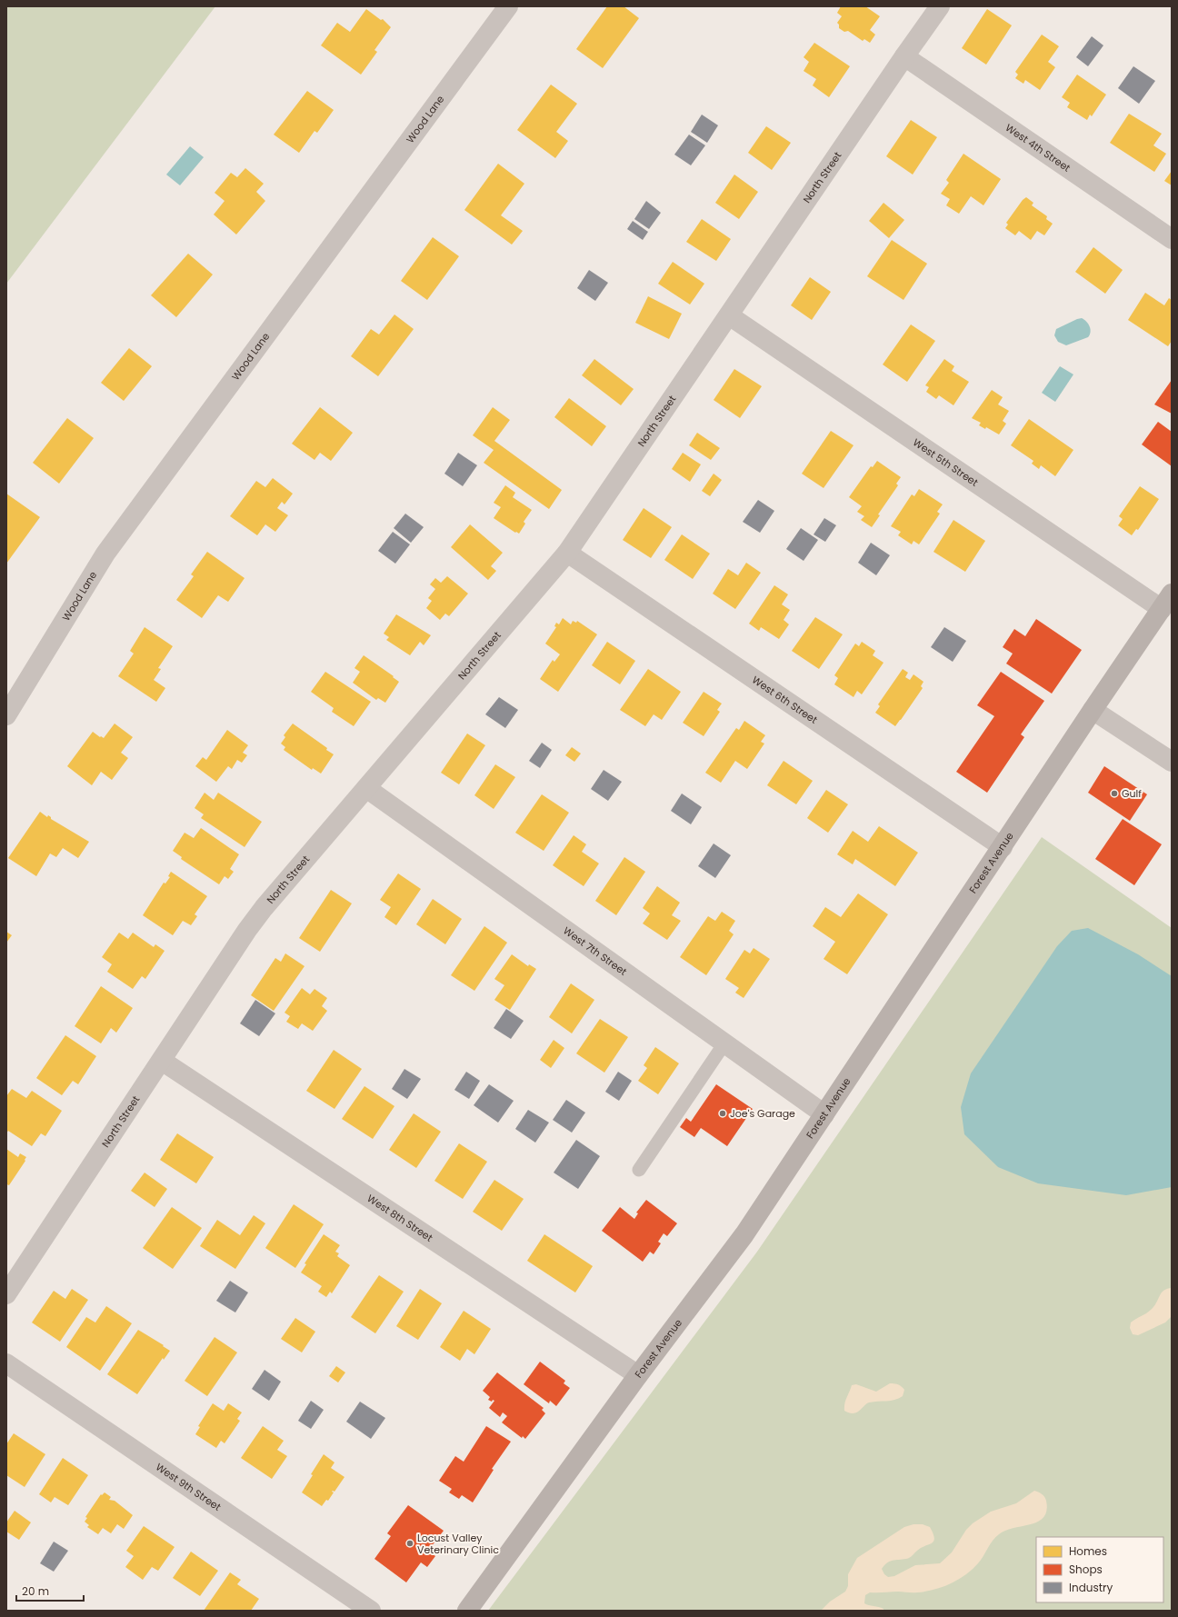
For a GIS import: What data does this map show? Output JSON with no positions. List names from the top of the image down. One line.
{"streets":{"main road":["Forest Avenue"],"street":["Wood Lane","West 4th Street","North Street","West 5th Street","West 6th Street","West 7th Street","West 8th Street","West 9th Street"]},"crossings":[["West 4th Street","North Street"],["North Street","West 5th Street"],["North Street","West 6th Street"],["North Street","West 7th Street"],["North Street","West 8th Street"],["West 5th Street","Forest Avenue"],["West 6th Street","Forest Avenue"],["Forest Avenue","West 7th Street"],["Forest Avenue","West 8th Street"]],"places":["Gulf","Joe's Garage","Locust Valley Veterinary Clinic"],"legend":["Homes","Shops","Industry"],"scale_bar":"20 m"}
